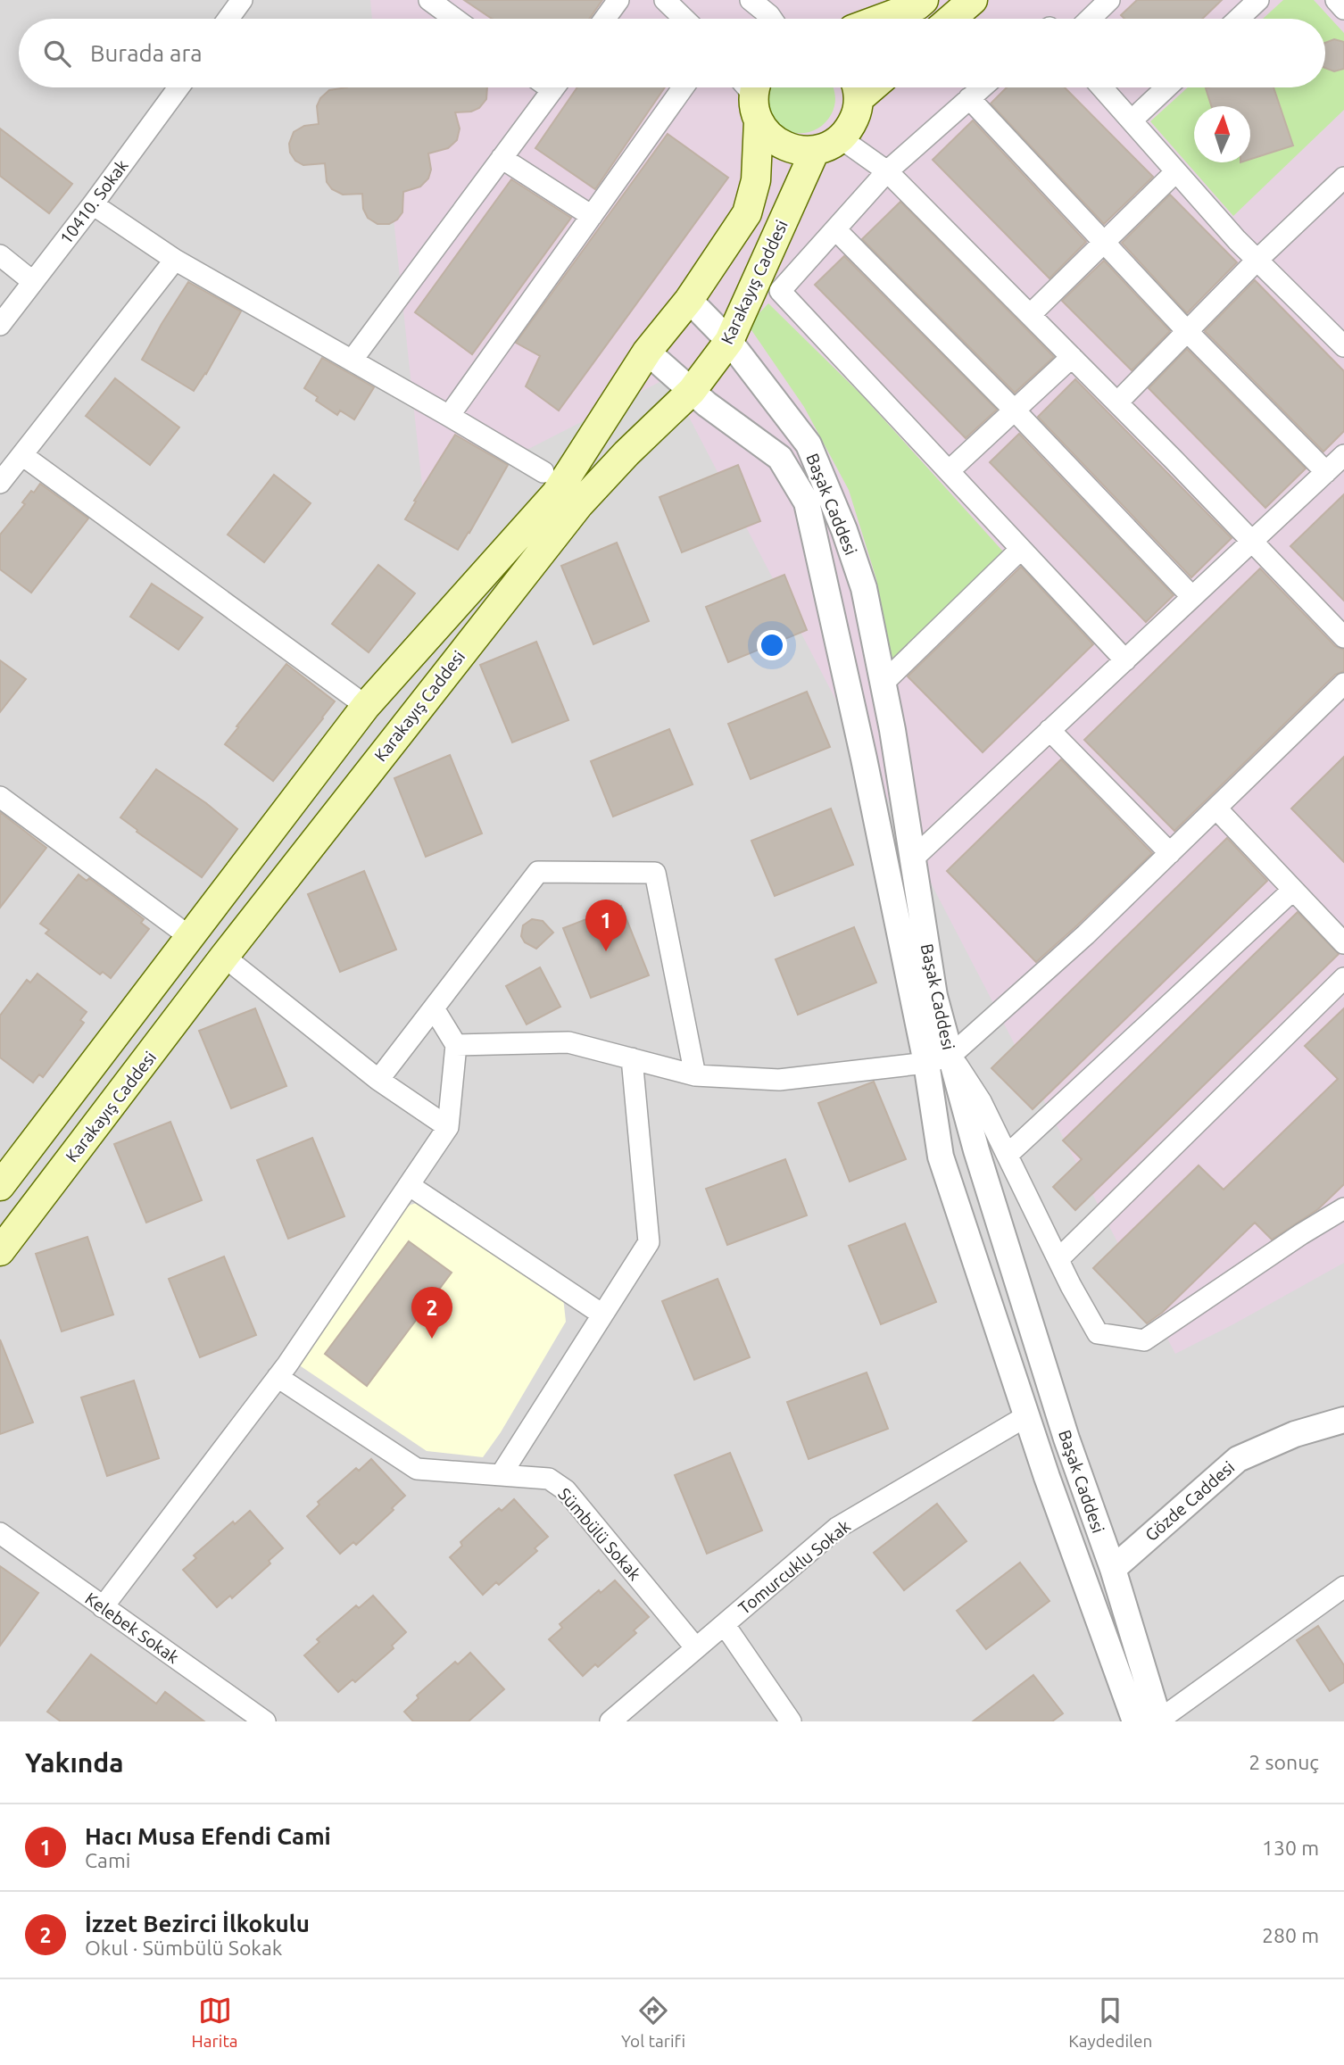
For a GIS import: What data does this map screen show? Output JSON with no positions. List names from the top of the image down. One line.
{"streets":{"main road":["Karakayış Caddesi"],"street":["10410. Sokak","Başak Caddesi","Gözde Caddesi","Sümbülü Sokak","Tomurcuklu Sokak","Kelebek Sokak"]},"crossings":[["Karakayış Caddesi","Başak Caddesi"],["Başak Caddesi","Gözde Caddesi"],["Başak Caddesi","Tomurcuklu Sokak"],["Sümbülü Sokak","Tomurcuklu Sokak"]],"north":"top","page":{"search":"Burada ara","pins":["1","2"],"heading":["Yakında","2 sonuç"],"list":[{"mark":"1","name":"Hacı Musa Efendi Cami","note":"Cami","value":"130 m"},{"mark":"2","name":"İzzet Bezirci İlkokulu","note":"Okul · Sümbülü Sokak","value":"280 m"}],"nav":["Harita","Yol tarifi","Kaydedilen"]}}
